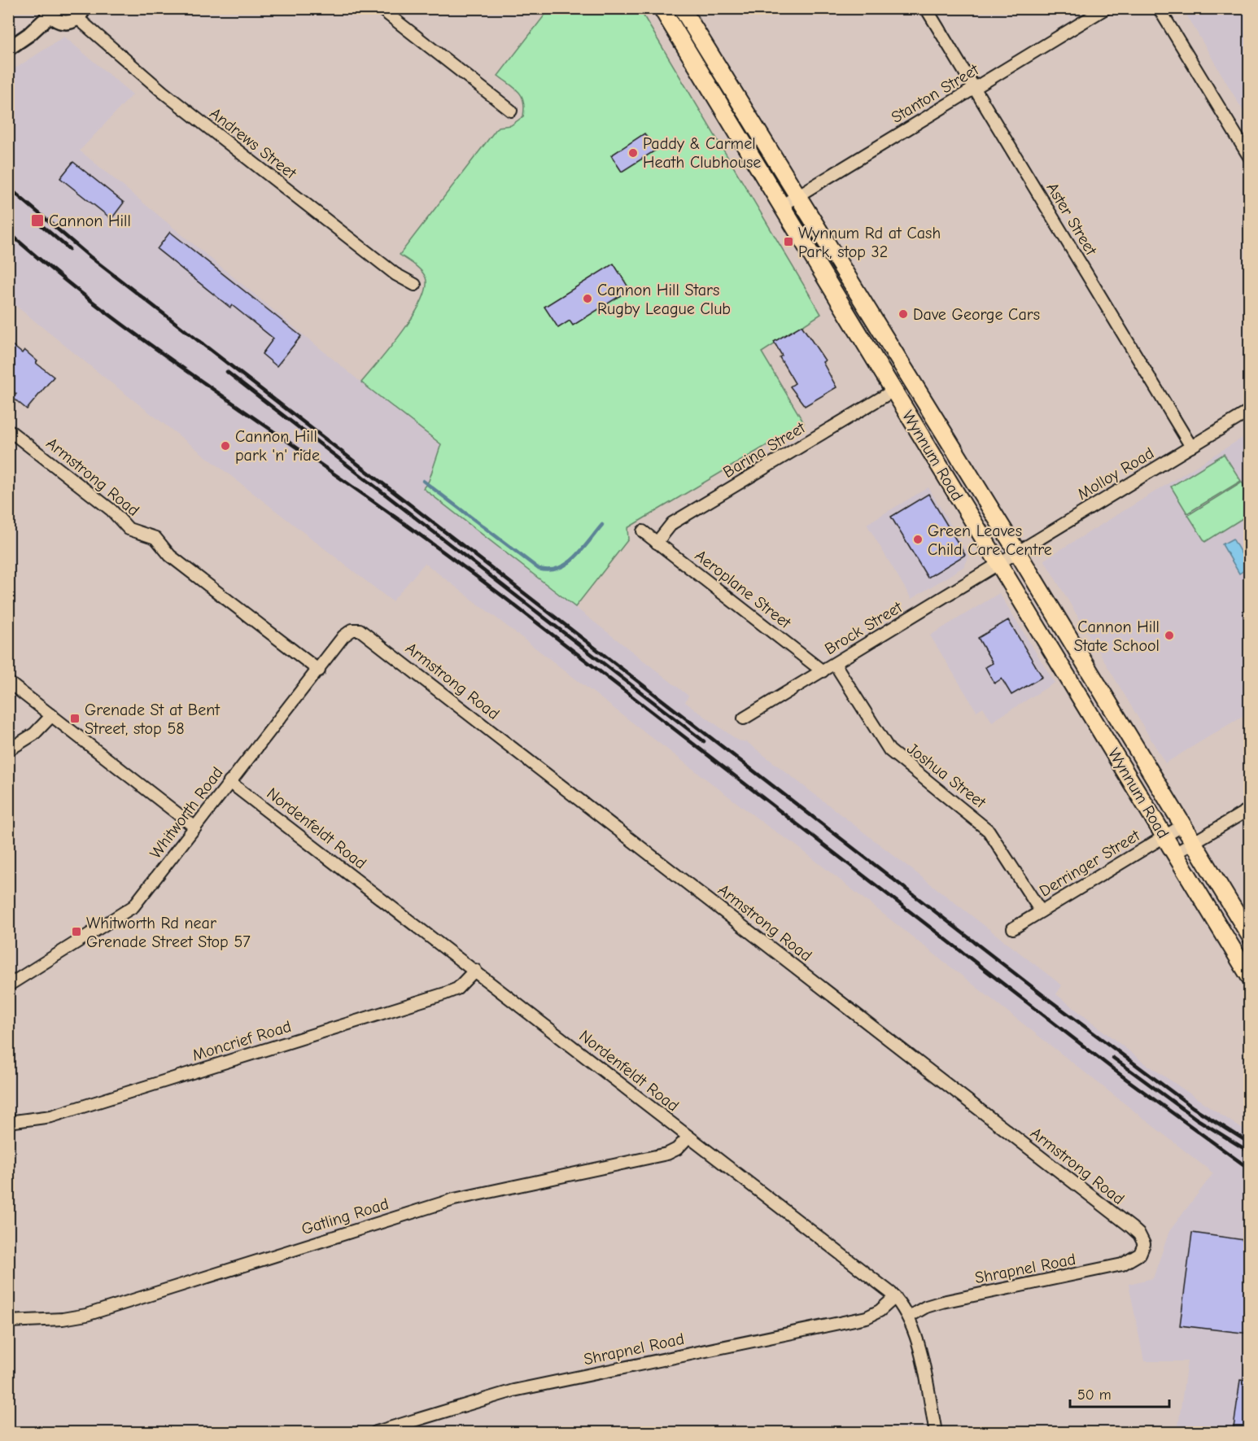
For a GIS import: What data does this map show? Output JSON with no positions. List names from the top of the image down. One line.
{"streets":{"main road":["Wynnum Road"],"street":["Stanton Street","Andrews Street","Aster Street","Barina Street","Molloy Road","Armstrong Road","Aeroplane Street","Brock Street","Joshua Street","Whitworth Road","Nordenfeldt Road","Derringer Street","Moncrief Road","Gatling Road","Shrapnel Road"]},"crossings":[["Stanton Street","Aster Street"],["Stanton Street","Wynnum Road"],["Aster Street","Molloy Road"],["Barina Street","Wynnum Road"],["Barina Street","Aeroplane Street"],["Wynnum Road","Molloy Road"],["Wynnum Road","Brock Street"],["Wynnum Road","Derringer Street"],["Molloy Road","Brock Street"],["Armstrong Road","Whitworth Road"],["Armstrong Road","Shrapnel Road"],["Aeroplane Street","Brock Street"],["Brock Street","Joshua Street"],["Joshua Street","Derringer Street"],["Whitworth Road","Nordenfeldt Road"],["Nordenfeldt Road","Moncrief Road"],["Nordenfeldt Road","Gatling Road"],["Nordenfeldt Road","Shrapnel Road"]],"places":{"other":["Paddy & Carmel Heath Clubhouse","Cannon Hill Stars Rugby League Club","Dave George Cars","Cannon Hill park 'n' ride","Green Leaves Child Care Centre","Cannon Hill State School"],"transit":["Cannon Hill","Wynnum Rd at Cash Park, stop 32","Grenade St at Bent Street, stop 58","Whitworth Rd near Grenade Street Stop 57"]},"scale_bar":"50 m"}
